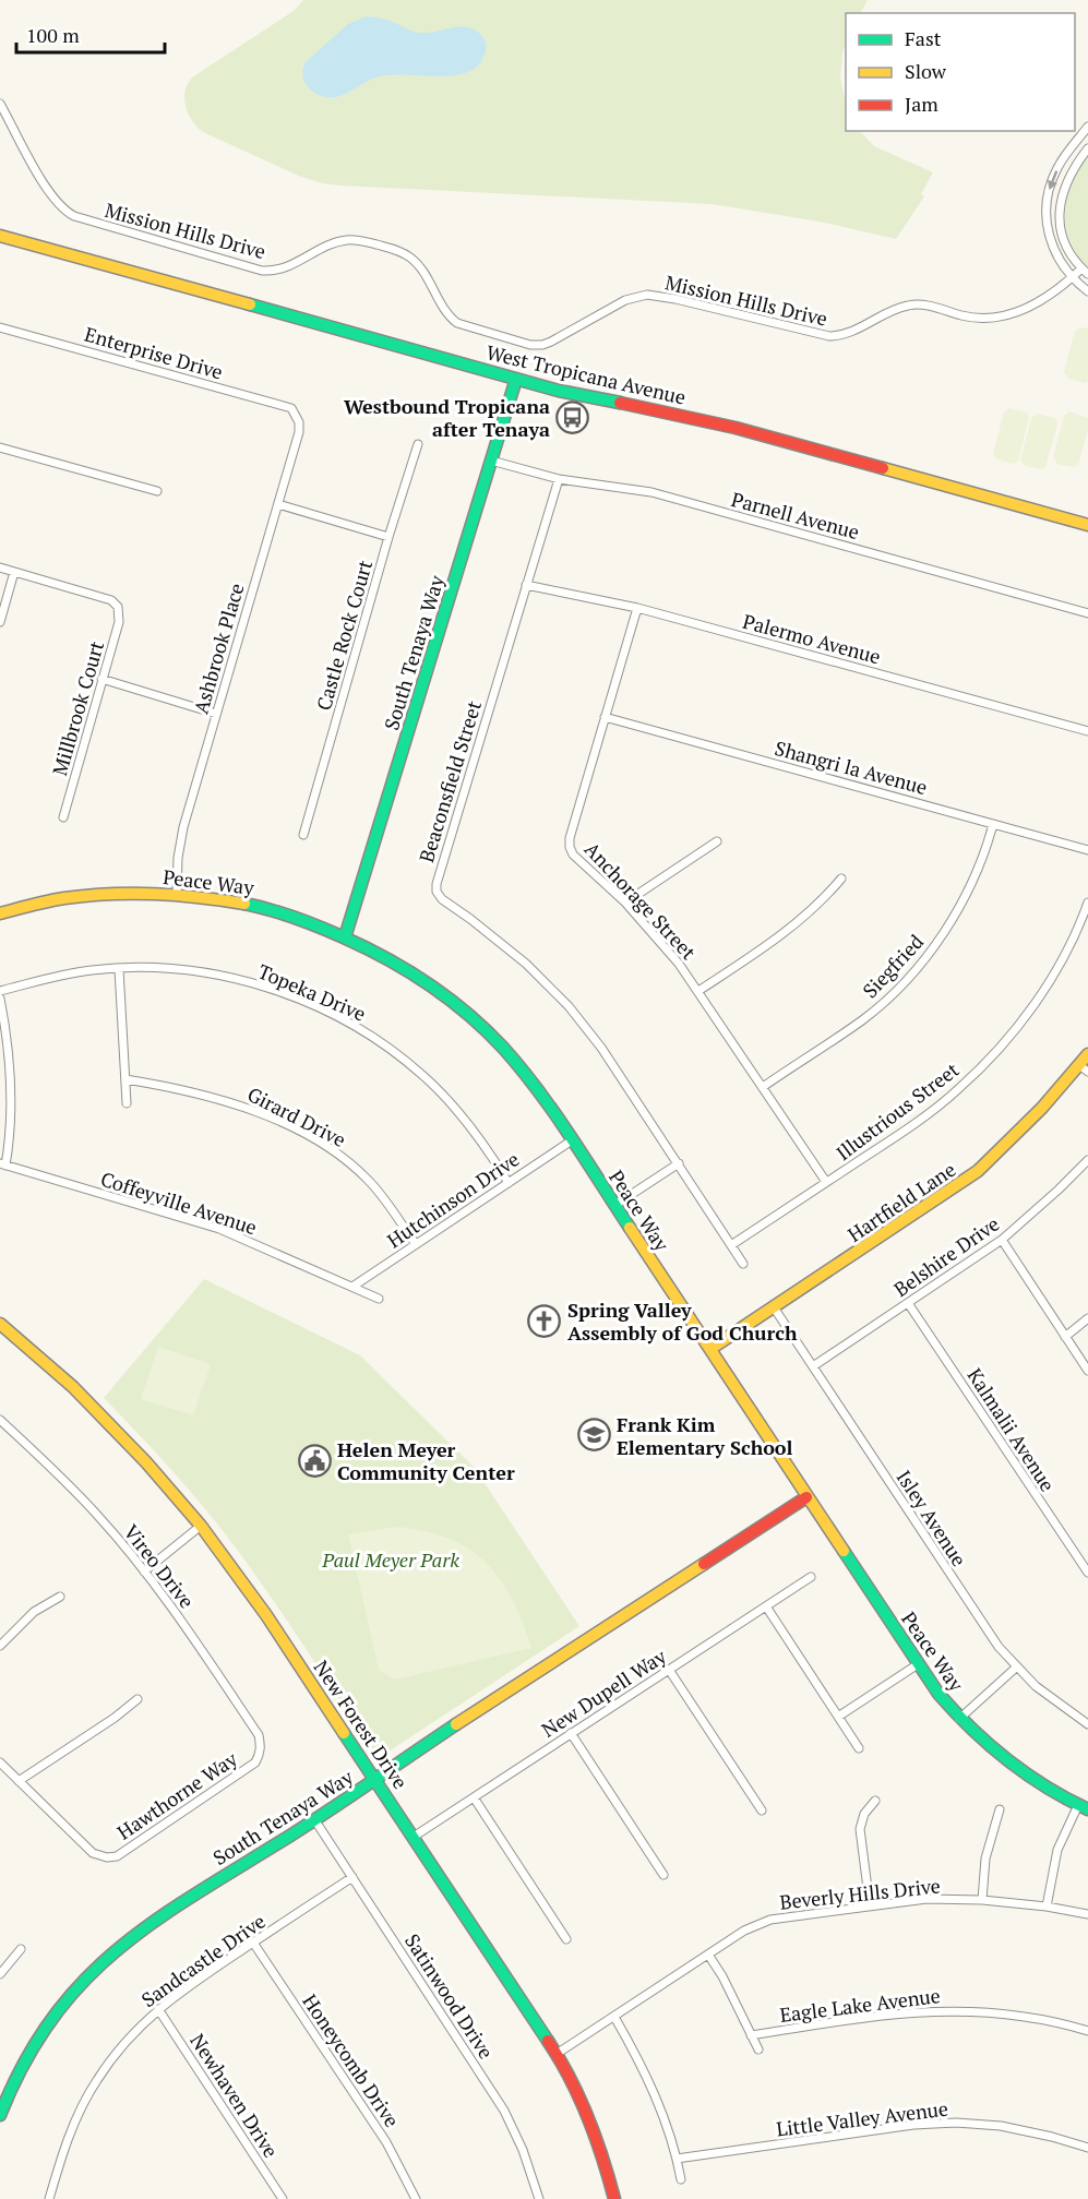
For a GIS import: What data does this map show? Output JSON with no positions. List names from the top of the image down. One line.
{"streets":{"street":["Mission Hills Drive","Enterprise Drive","West Tropicana Avenue","Parnell Avenue","Castle Rock Court","Palermo Avenue","Ashbrook Place","South Tenaya Way","Millbrook Court","Shangri la Avenue","Beaconsfield Street","Peace Way","Anchorage Street","Siegfried","Topeka Drive","Illustrious Street","Girard Drive","Hutchinson Drive","Hartfield Lane","Coffeyville Avenue","Belshire Drive","Kalmalii Avenue","Isley Avenue","Vireo Drive","New Dupell Way","New Forest Drive","Hawthorne Way","Beverly Hills Drive","Sandcastle Drive","Satinwood Drive","Eagle Lake Avenue","Honeycomb Drive","Newhaven Drive","Little Valley Avenue"]},"crossings":[["Enterprise Drive","Ashbrook Place"],["West Tropicana Avenue","South Tenaya Way"],["Parnell Avenue","South Tenaya Way"],["Parnell Avenue","Beaconsfield Street"],["Palermo Avenue","Beaconsfield Street"],["Palermo Avenue","Anchorage Street"],["Ashbrook Place","Peace Way"],["South Tenaya Way","Peace Way"],["South Tenaya Way","New Forest Drive"],["South Tenaya Way","Satinwood Drive"],["Shangri la Avenue","Anchorage Street"],["Shangri la Avenue","Siegfried"],["Beaconsfield Street","Illustrious Street"],["Peace Way","Hutchinson Drive"],["Peace Way","Hartfield Lane"],["Anchorage Street","Siegfried"],["Anchorage Street","Illustrious Street"],["Topeka Drive","Hutchinson Drive"],["Girard Drive","Hutchinson Drive"],["Hutchinson Drive","Coffeyville Avenue"],["Hartfield Lane","Isley Avenue"],["Belshire Drive","Kalmalii Avenue"],["Belshire Drive","Isley Avenue"],["Vireo Drive","Hawthorne Way"],["New Dupell Way","New Forest Drive"],["New Forest Drive","Beverly Hills Drive"],["Sandcastle Drive","Satinwood Drive"],["Sandcastle Drive","Honeycomb Drive"],["Sandcastle Drive","Newhaven Drive"]],"parks":["Paul Meyer Park"],"places":{"bus stop":["Westbound Tropicana after Tenaya"],"church":["Spring Valley Assembly of God Church"],"school or university":["Frank Kim Elementary School"],"public building":["Helen Meyer Community Center"]},"legend":["Fast","Slow","Jam"],"scale_bar":"100 m"}
